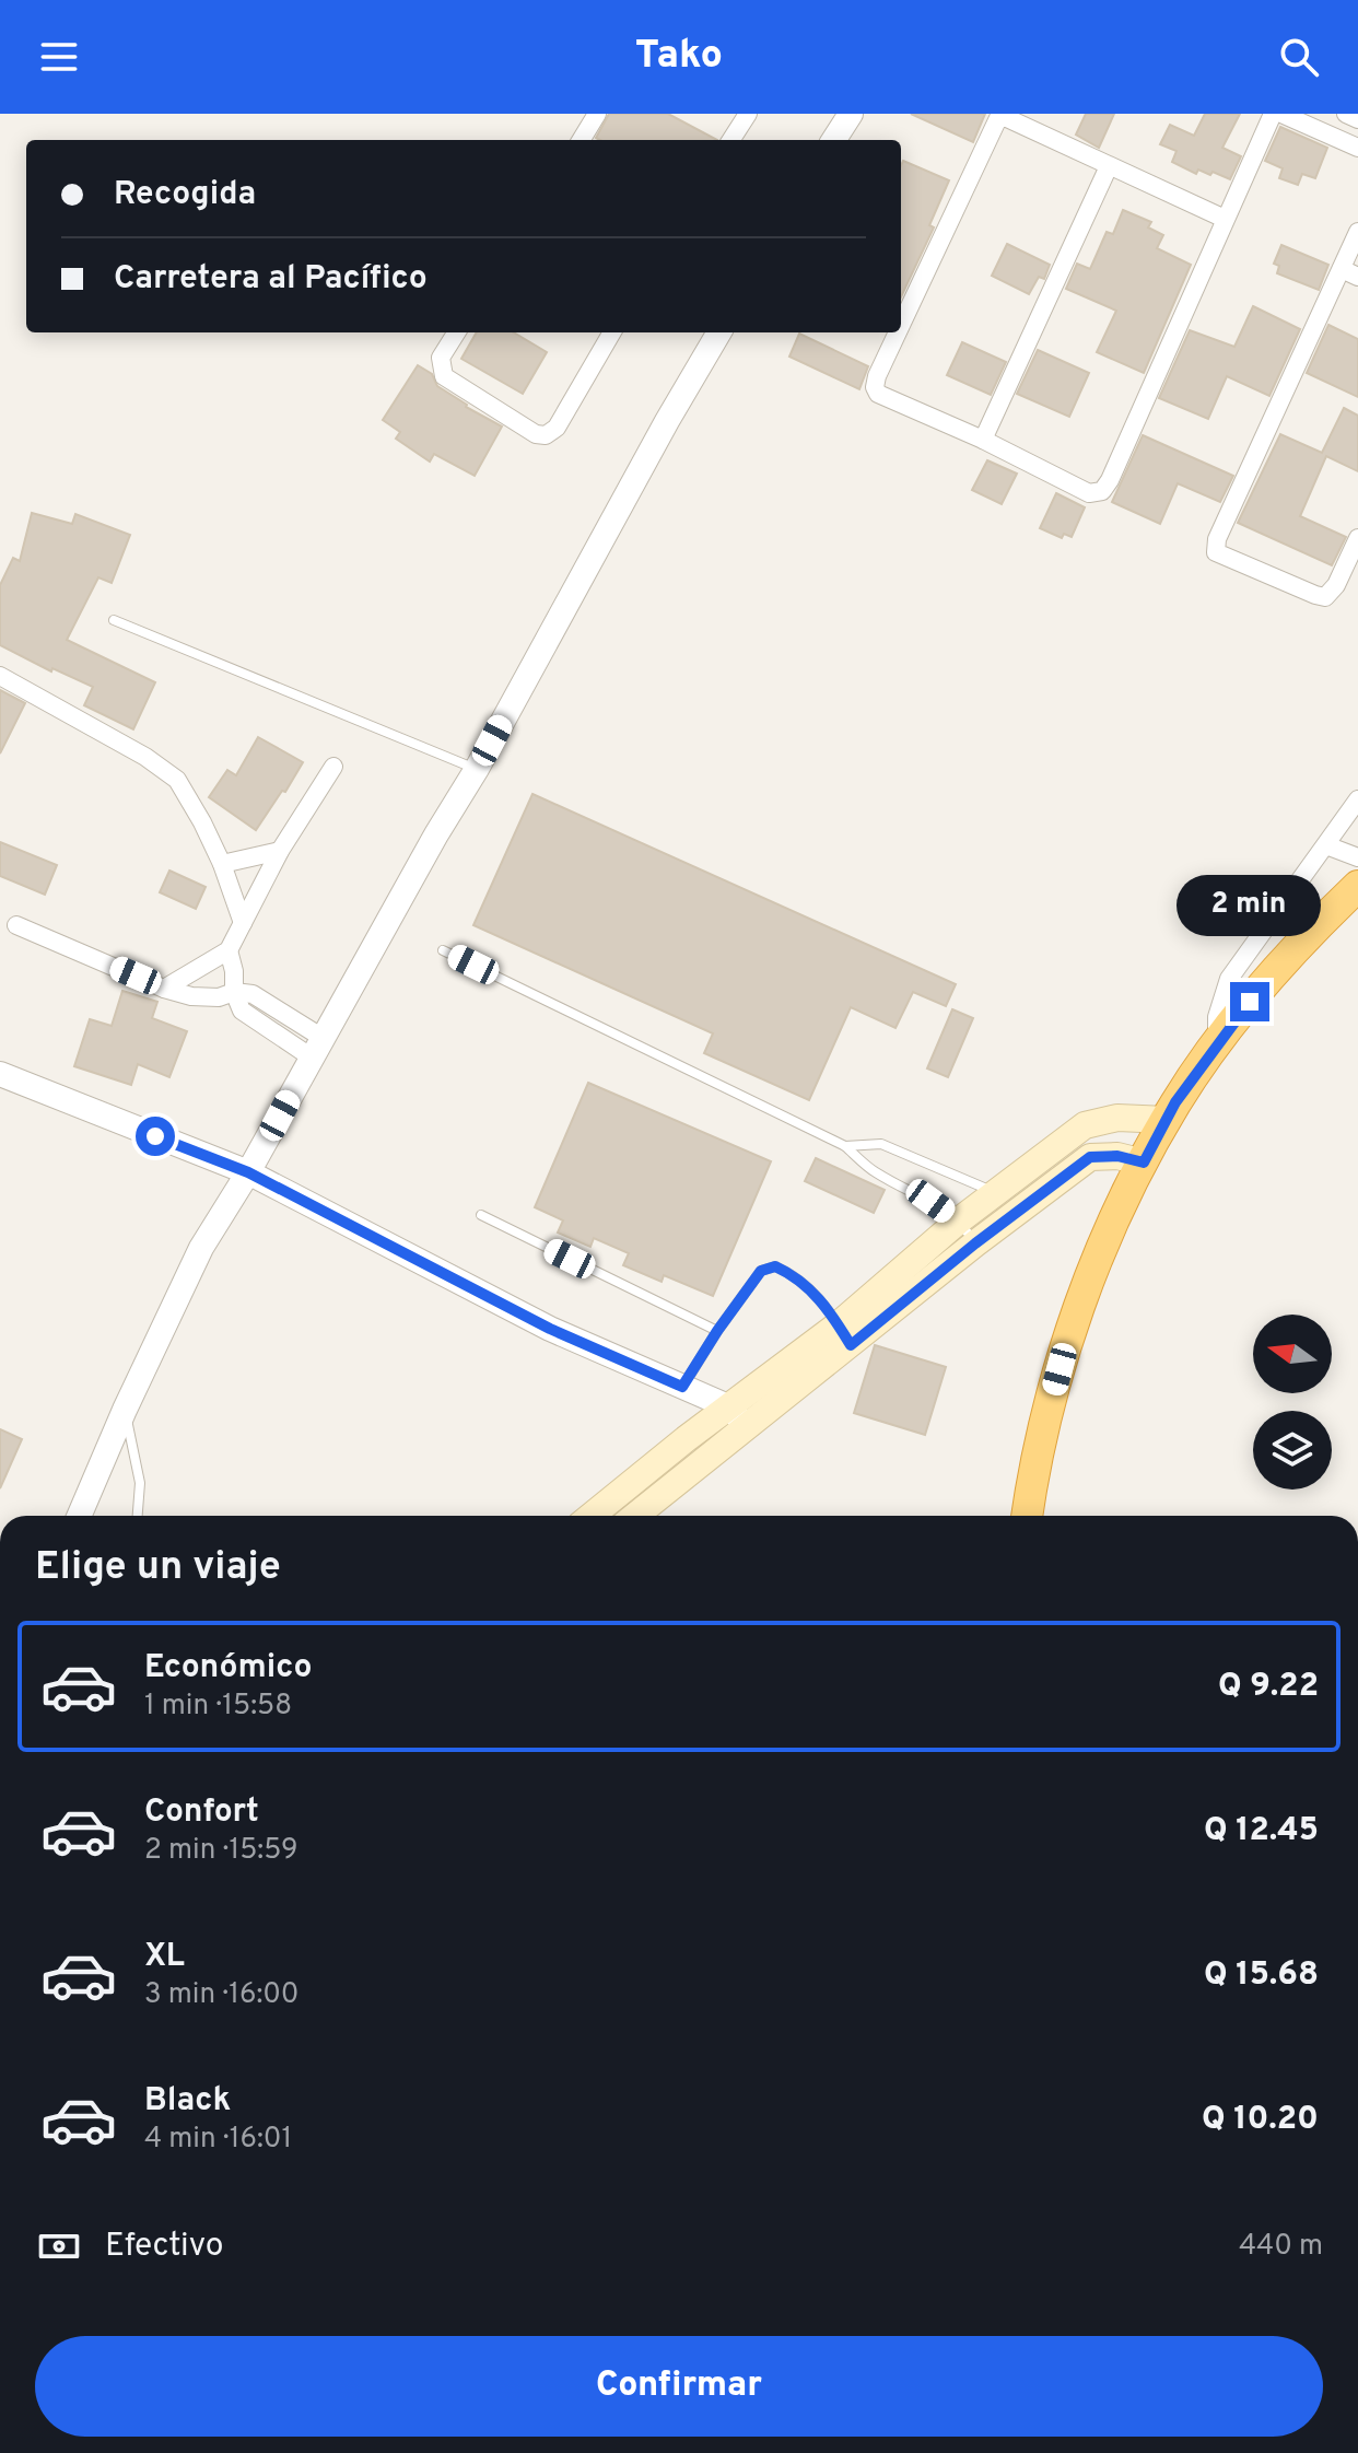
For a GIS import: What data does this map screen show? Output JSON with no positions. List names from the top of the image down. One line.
{"north":"left","page":{"header":"Tako","banner":["Recogida","Carretera al Pacífico"],"bubble":"2 min","heading":"Elige un viaje","list":[{"name":"Económico","note":"1 min · 15:58","value":"Q 9.22"},{"name":"Confort","note":"2 min · 15:59","value":"Q 12.45"},{"name":"XL","note":"3 min · 16:00","value":"Q 15.68"},{"name":"Black","note":"4 min · 16:01","value":"Q 10.20"}],"pay":["Efectivo","440 m"],"buttons":"Confirmar"}}
